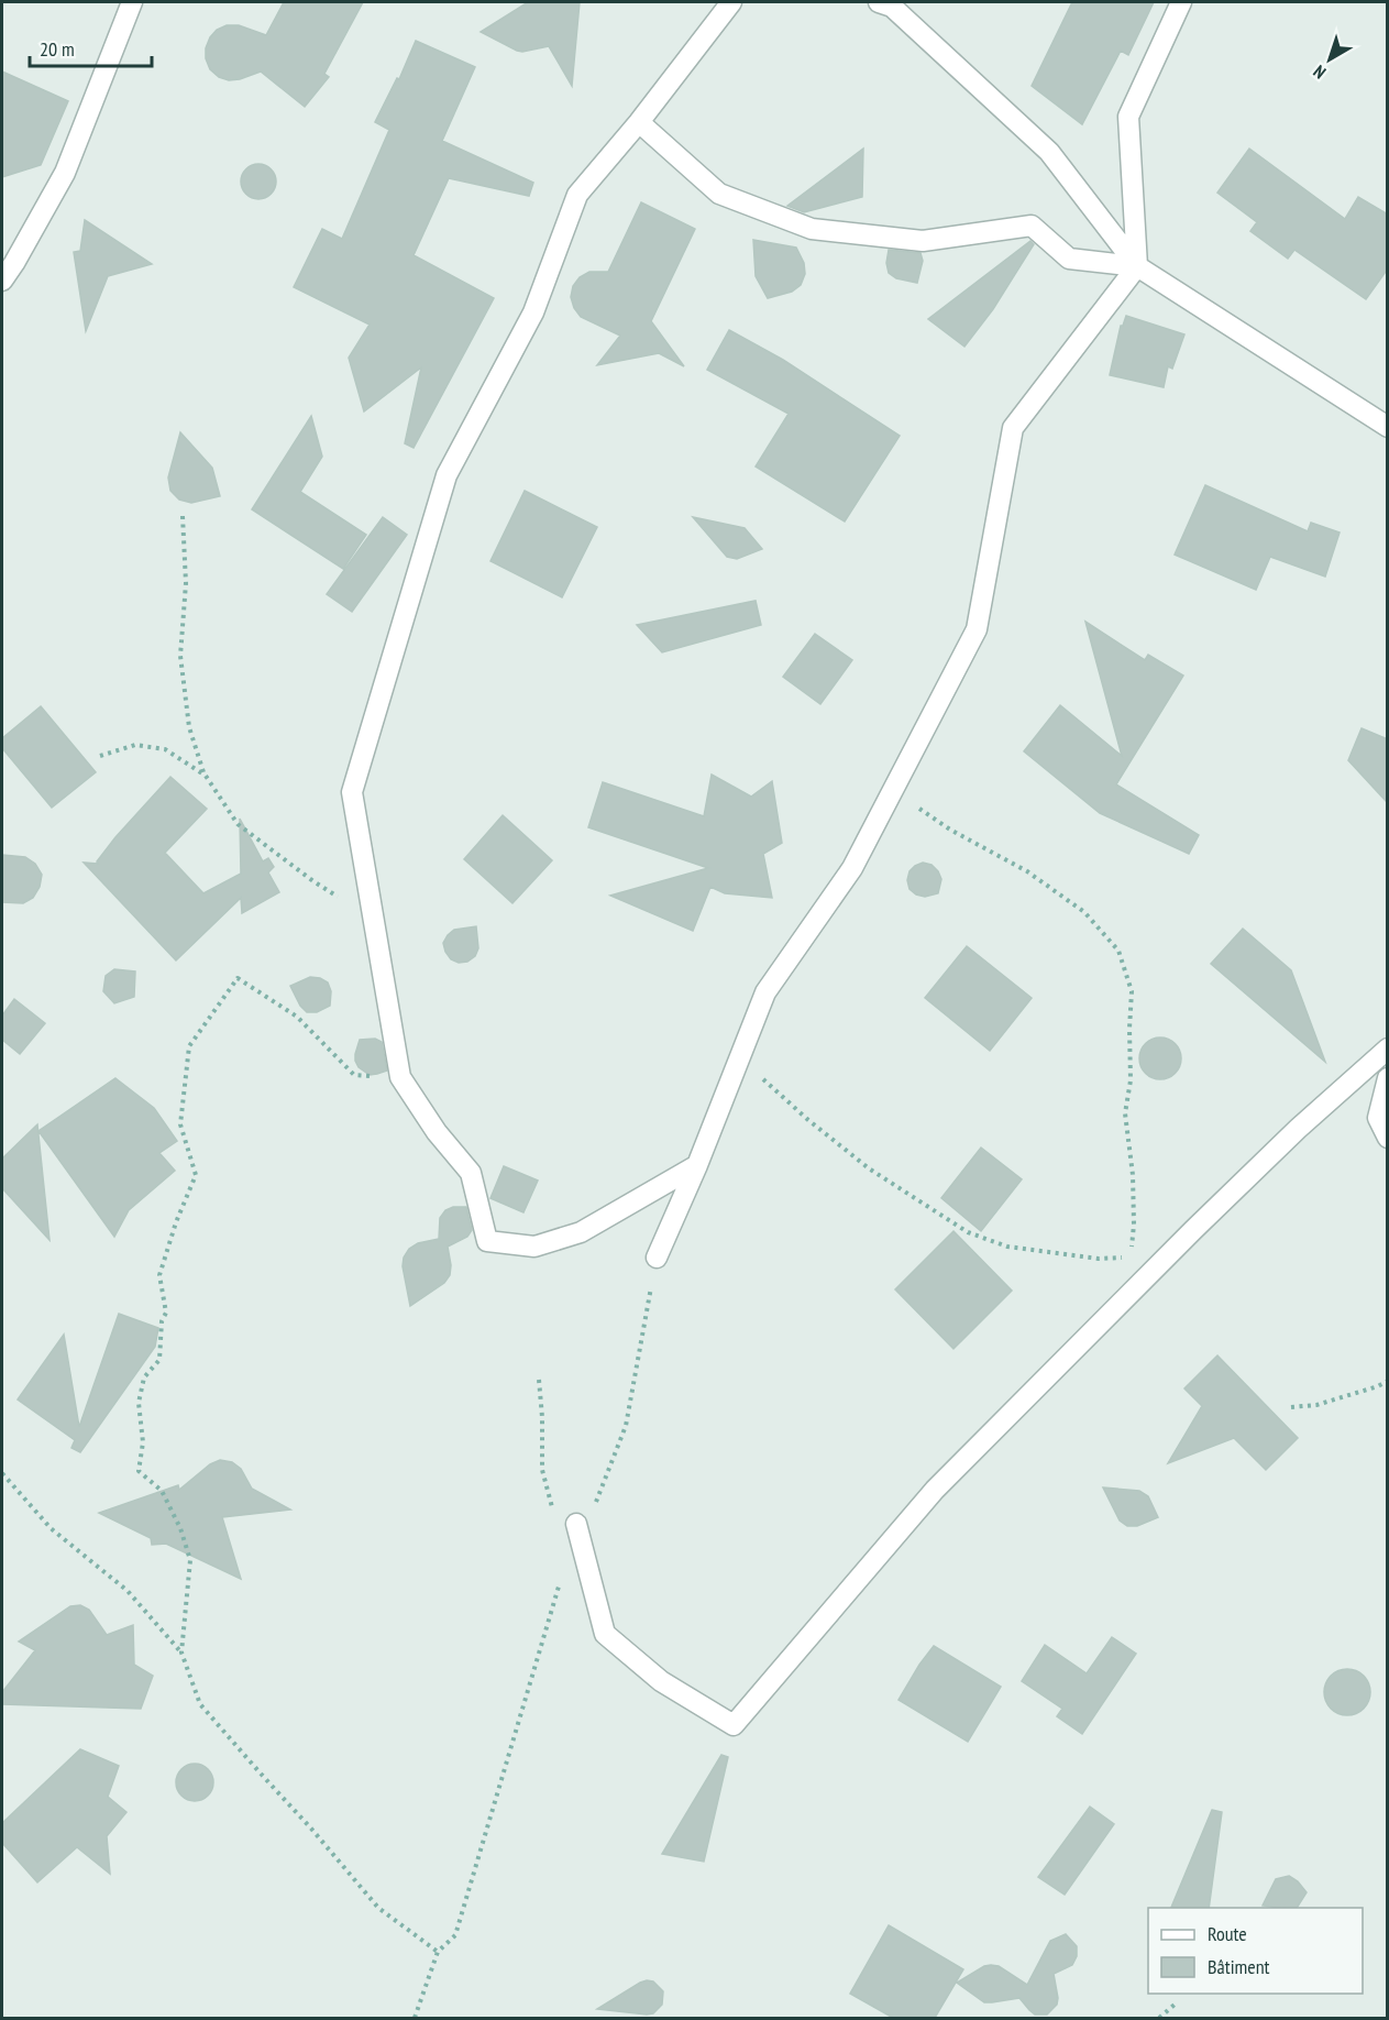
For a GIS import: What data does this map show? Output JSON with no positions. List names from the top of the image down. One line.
{"legend":["Route","Bâtiment"],"scale_bar":"20 m","north":"bottom left"}
